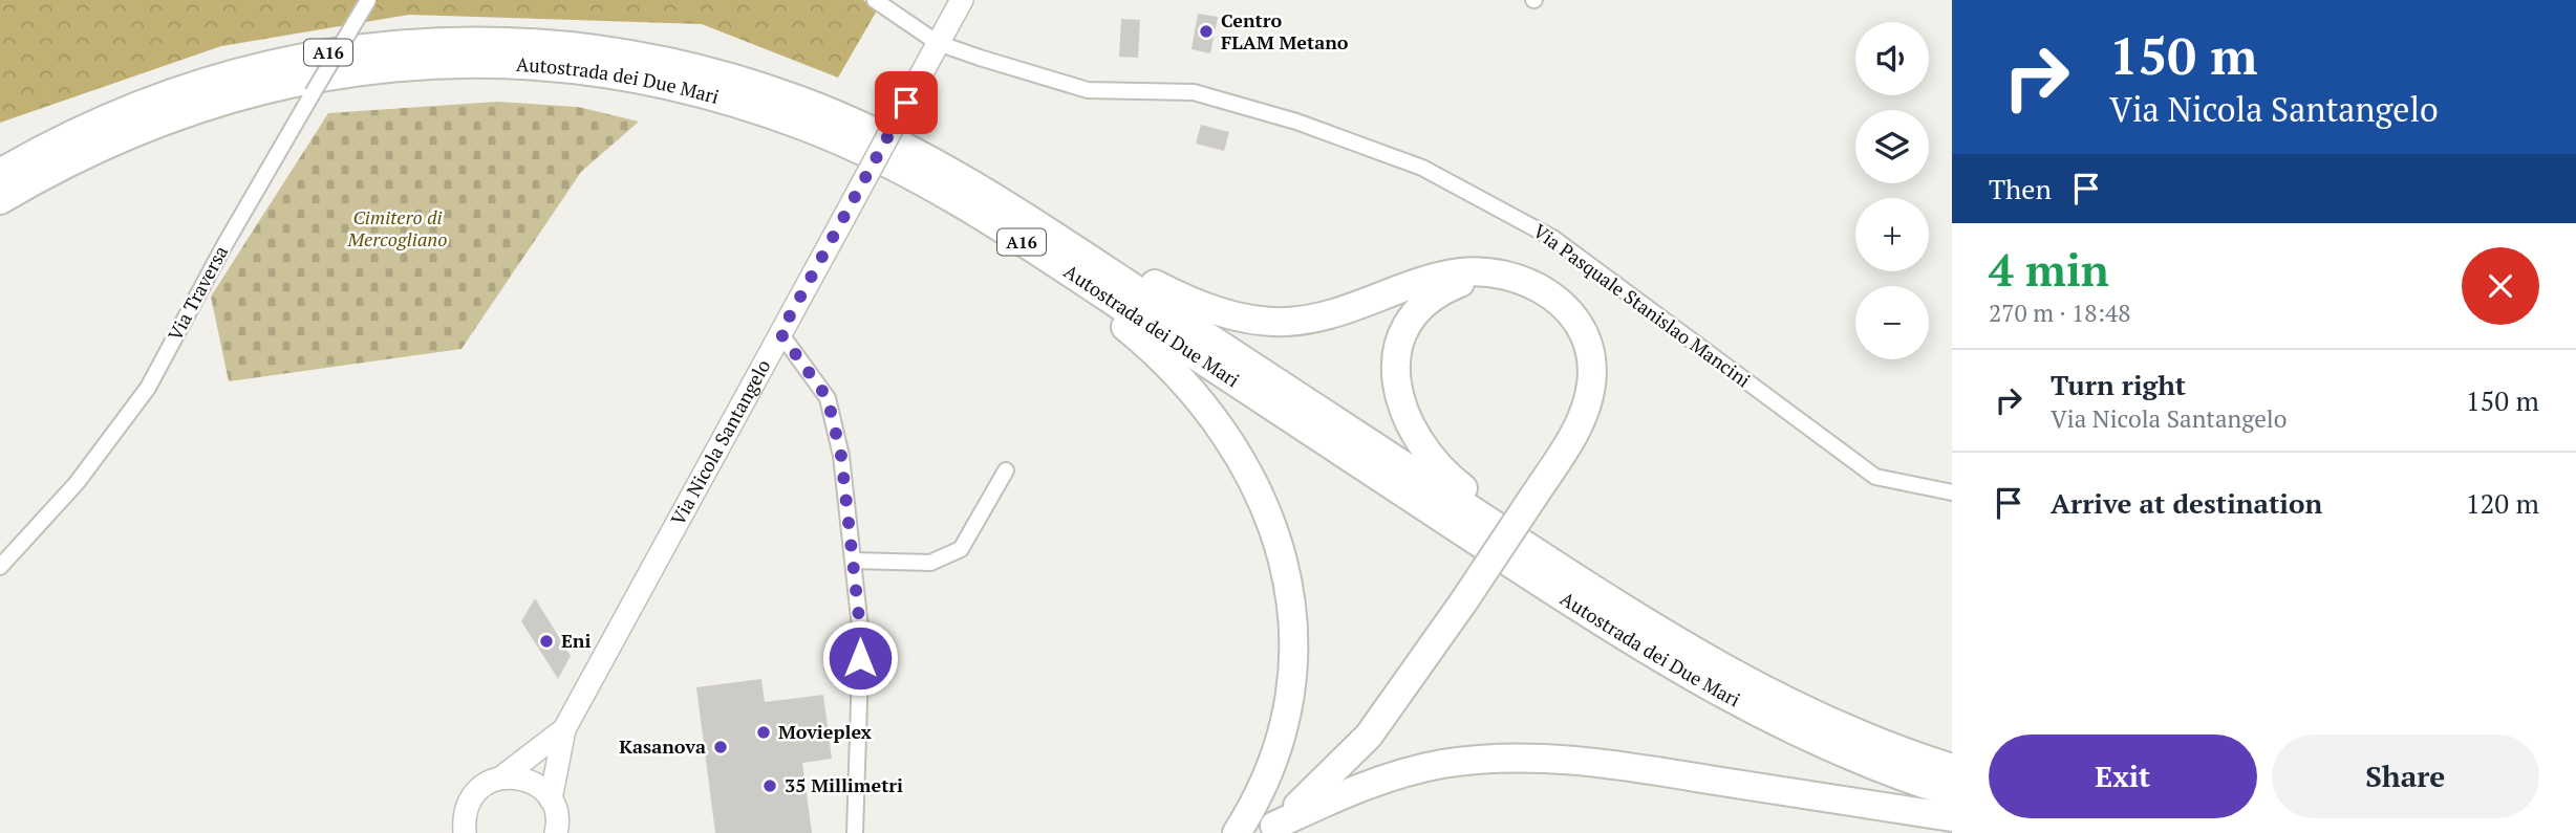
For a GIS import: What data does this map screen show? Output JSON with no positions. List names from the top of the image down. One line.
{"streets":{"highway":["A16","Autostrada dei Due Mari"],"main road":["Via Nicola Santangelo"],"street":["Via Traversa","Via Pasquale Stanislao Mancini"]},"crossings":[["Via Pasquale Stanislao Mancini","Via Nicola Santangelo"]],"parks":["Cimitero di Mercogliano"],"places":["Centro FLAM Metano","Eni","Movieplex","Kasanova","35 Millimetri"],"page":{"turn":["150 m","Via Nicola Santangelo"],"map_buttons":["+","−"],"then":"Then","heading":["4 min","270 m · 18:48"],"list":[{"name":"Turn right","note":"Via Nicola Santangelo","value":"150 m"},{"name":"Arrive at destination","value":"120 m"}],"buttons":["Exit","Share"]}}
